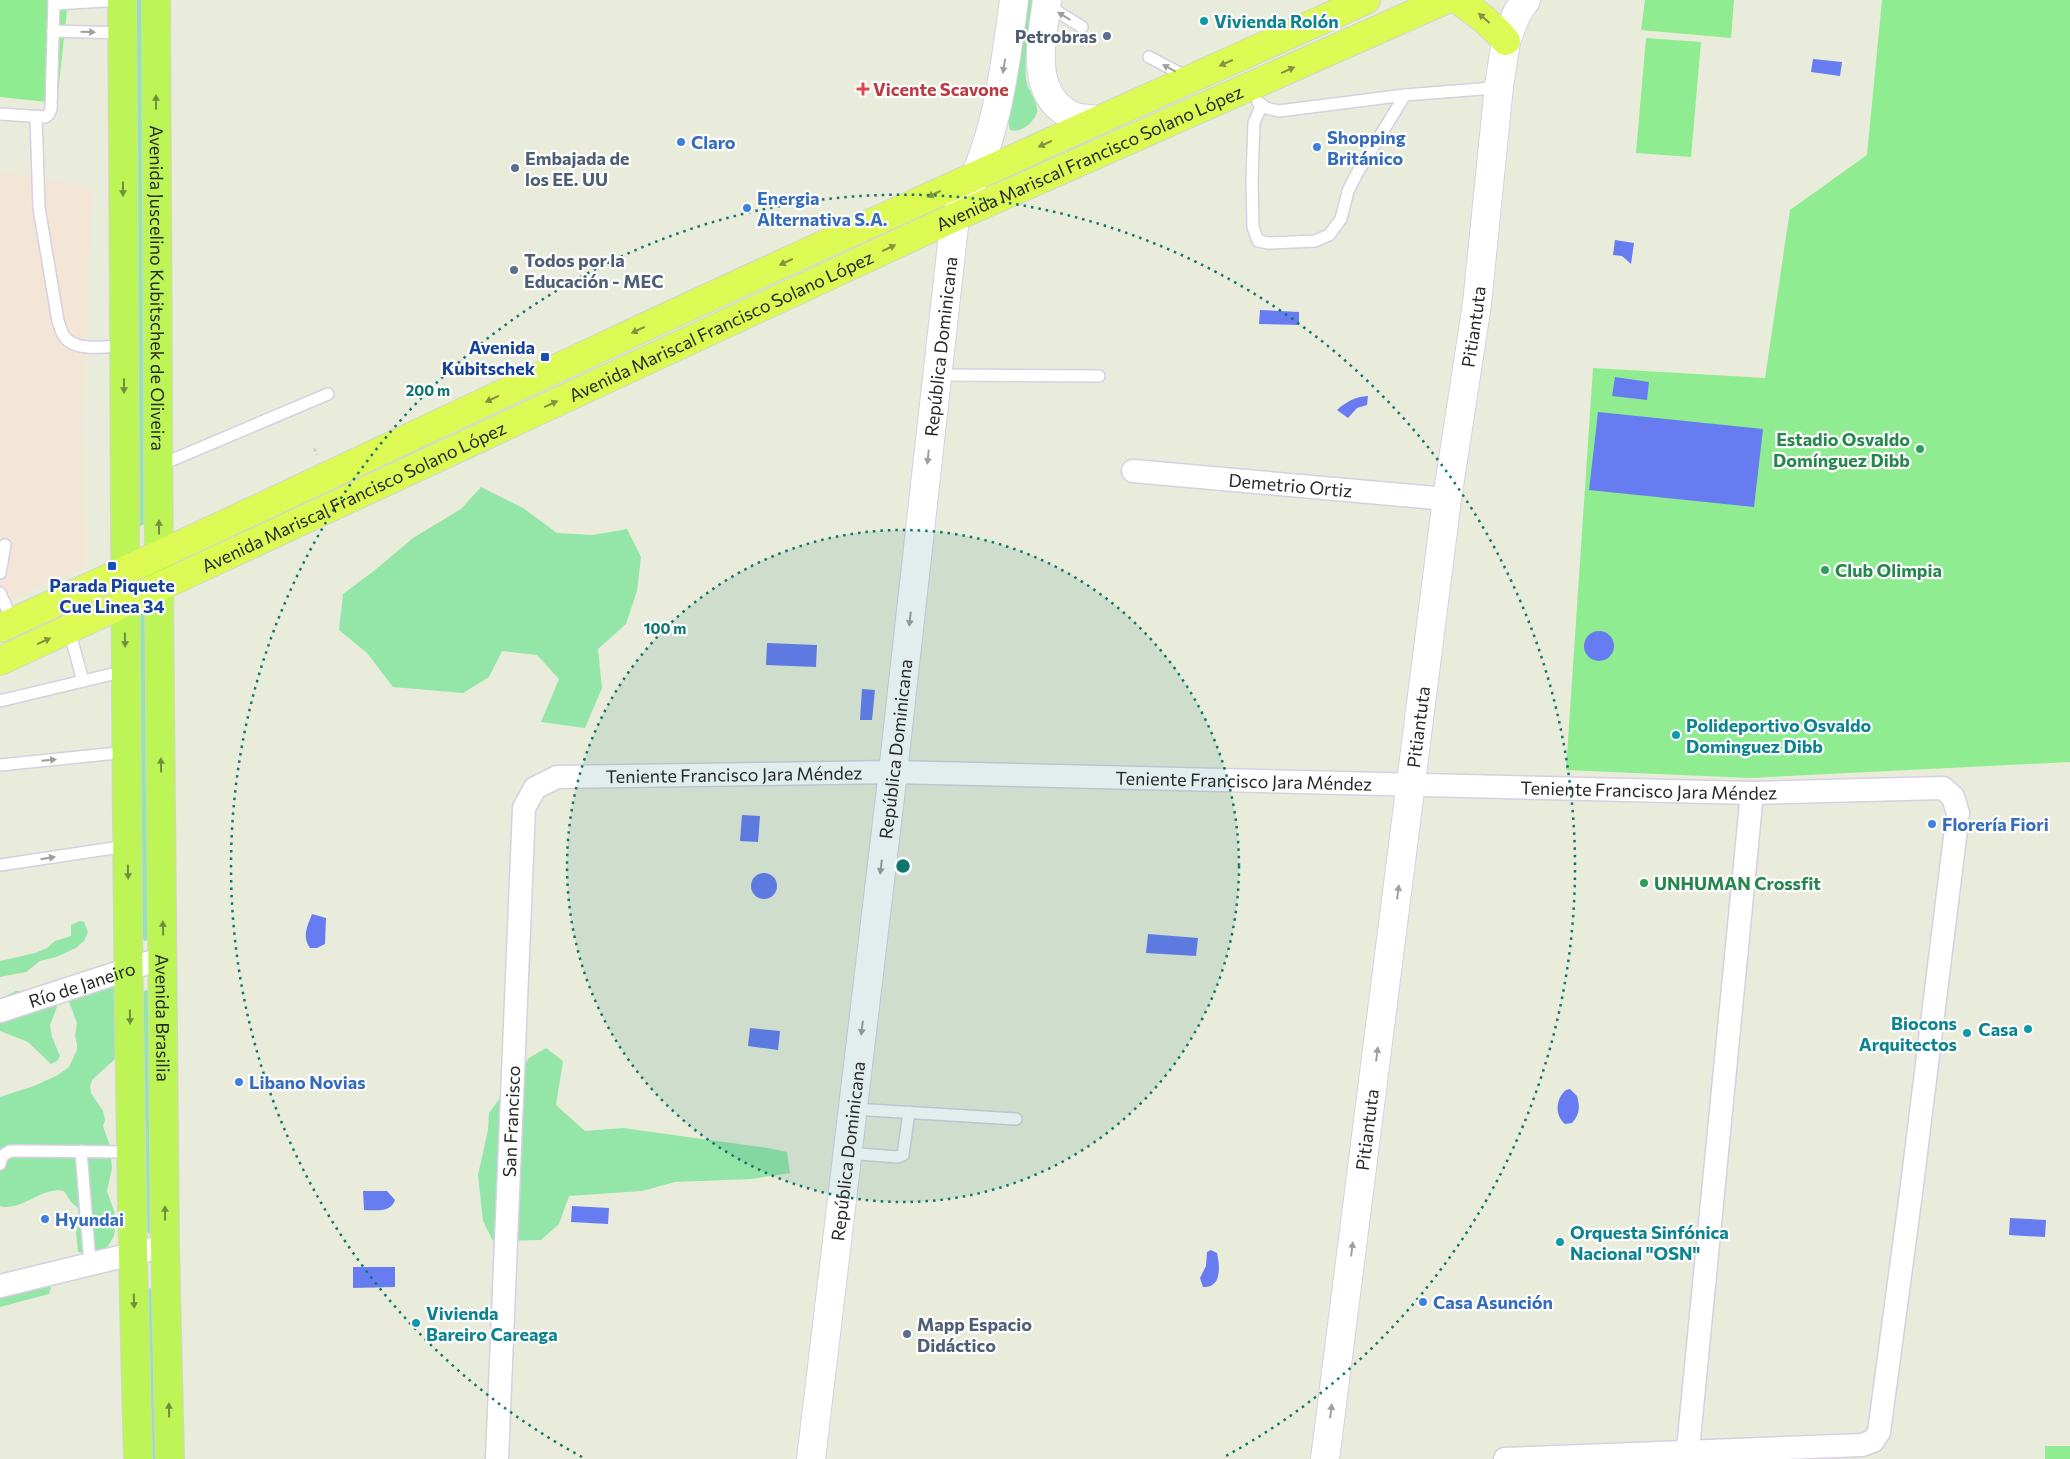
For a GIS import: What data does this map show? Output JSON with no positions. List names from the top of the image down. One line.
{"streets":{"highway":["Avenida Mariscal Francisco Solano López"],"main road":["Avenida Juscelino Kubitschek de Oliveira","Avenida Brasilia"],"street":["Pitiantuta","República Dominicana","Demetrio Ortiz","Teniente Francisco Jara Méndez","Río de Janeiro","San Francisco"]},"crossings":[["Avenida Mariscal Francisco Solano López","Avenida Juscelino Kubitschek de Oliveira"],["Avenida Mariscal Francisco Solano López","República Dominicana"],["Avenida Mariscal Francisco Solano López","Avenida Brasilia"],["Avenida Juscelino Kubitschek de Oliveira","Avenida Brasilia"],["Pitiantuta","Demetrio Ortiz"],["Pitiantuta","Teniente Francisco Jara Méndez"],["República Dominicana","Teniente Francisco Jara Méndez"],["Teniente Francisco Jara Méndez","San Francisco"],["Río de Janeiro","Avenida Brasilia"]],"one_way":["Pitiantuta","República Dominicana"],"places":{"other":["Vivienda Rolón","Petrobras","Claro","Shopping Británico","Embajada de los EE. UU","Energia Alternativa S.A.","Todos por la Educación - MEC","Estadio Osvaldo Domínguez Dibb","Club Olimpia","Polideportivo Osvaldo Dominguez Dibb","Florería Fiori","UNHUMAN Crossfit","Casa","Biocons Arquitectos","Libano Novias","Hyundai","Orquesta Sinfónica Nacional \"OSN\"","Casa Asunción","Vivienda Bareiro Careaga","Mapp Espacio Didáctico"],"health":["Vicente Scavone"],"transit":["Avenida Kubitschek","Parada Piquete Cue Linea 34"]},"rings":["200 m","100 m"]}
